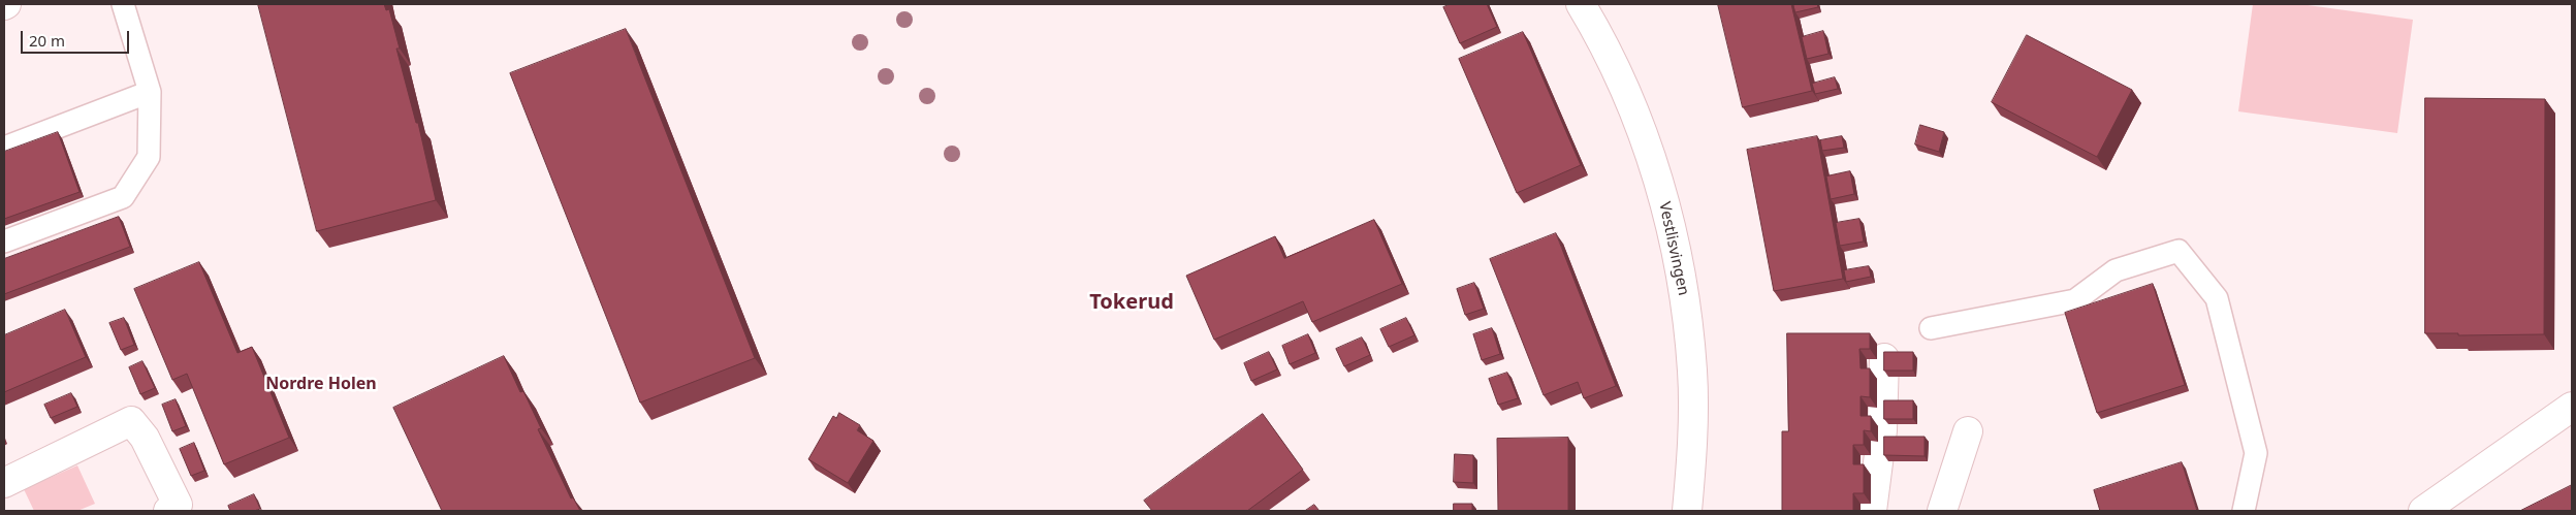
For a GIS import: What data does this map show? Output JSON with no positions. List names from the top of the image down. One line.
{"streets":{"street":["Vestlisvingen"]},"districts":["Tokerud","Nordre Holen"],"scale_bar":"20 m"}
